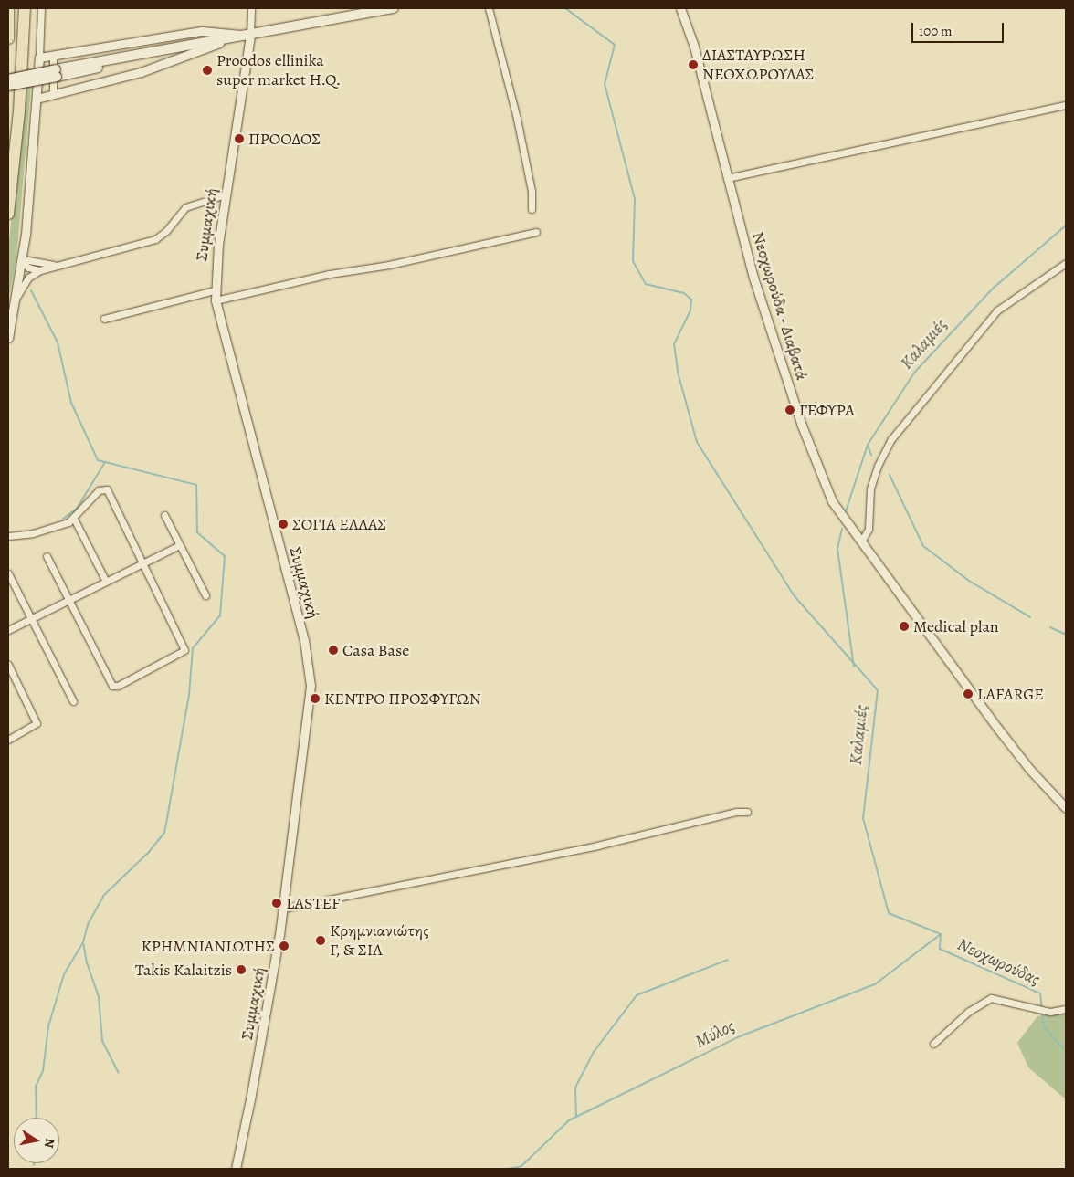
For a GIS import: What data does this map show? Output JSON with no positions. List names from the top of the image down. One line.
{"streets":{"street":["Συμμαχική","Νεοχωρούδα - Διαβατά"]},"water":["Καλαμιές","Νεοχωρούδας","Μύλος"],"places":["ΔΙΑΣΤΑΥΡΩΣΗ ΝΕΟΧΩΡΟΥΔΑΣ","Proodos ellinika super market H.Q.","ΠΡΟΟΔΟΣ","ΓΕΦΥΡΑ","ΣΟΓΙΑ ΕΛΛΑΣ","Medical plan","Casa Base","LAFARGE","ΚΕΝΤΡΟ ΠΡΟΣΦΥΓΩΝ","LASTEF","Κρημνιανιώτης Γ, & ΣΙΑ","ΚΡΗΜΝΙΑΝΙΩΤΗΣ","Takis Kalaitzis"],"scale_bar":"100 m","north":"right"}
